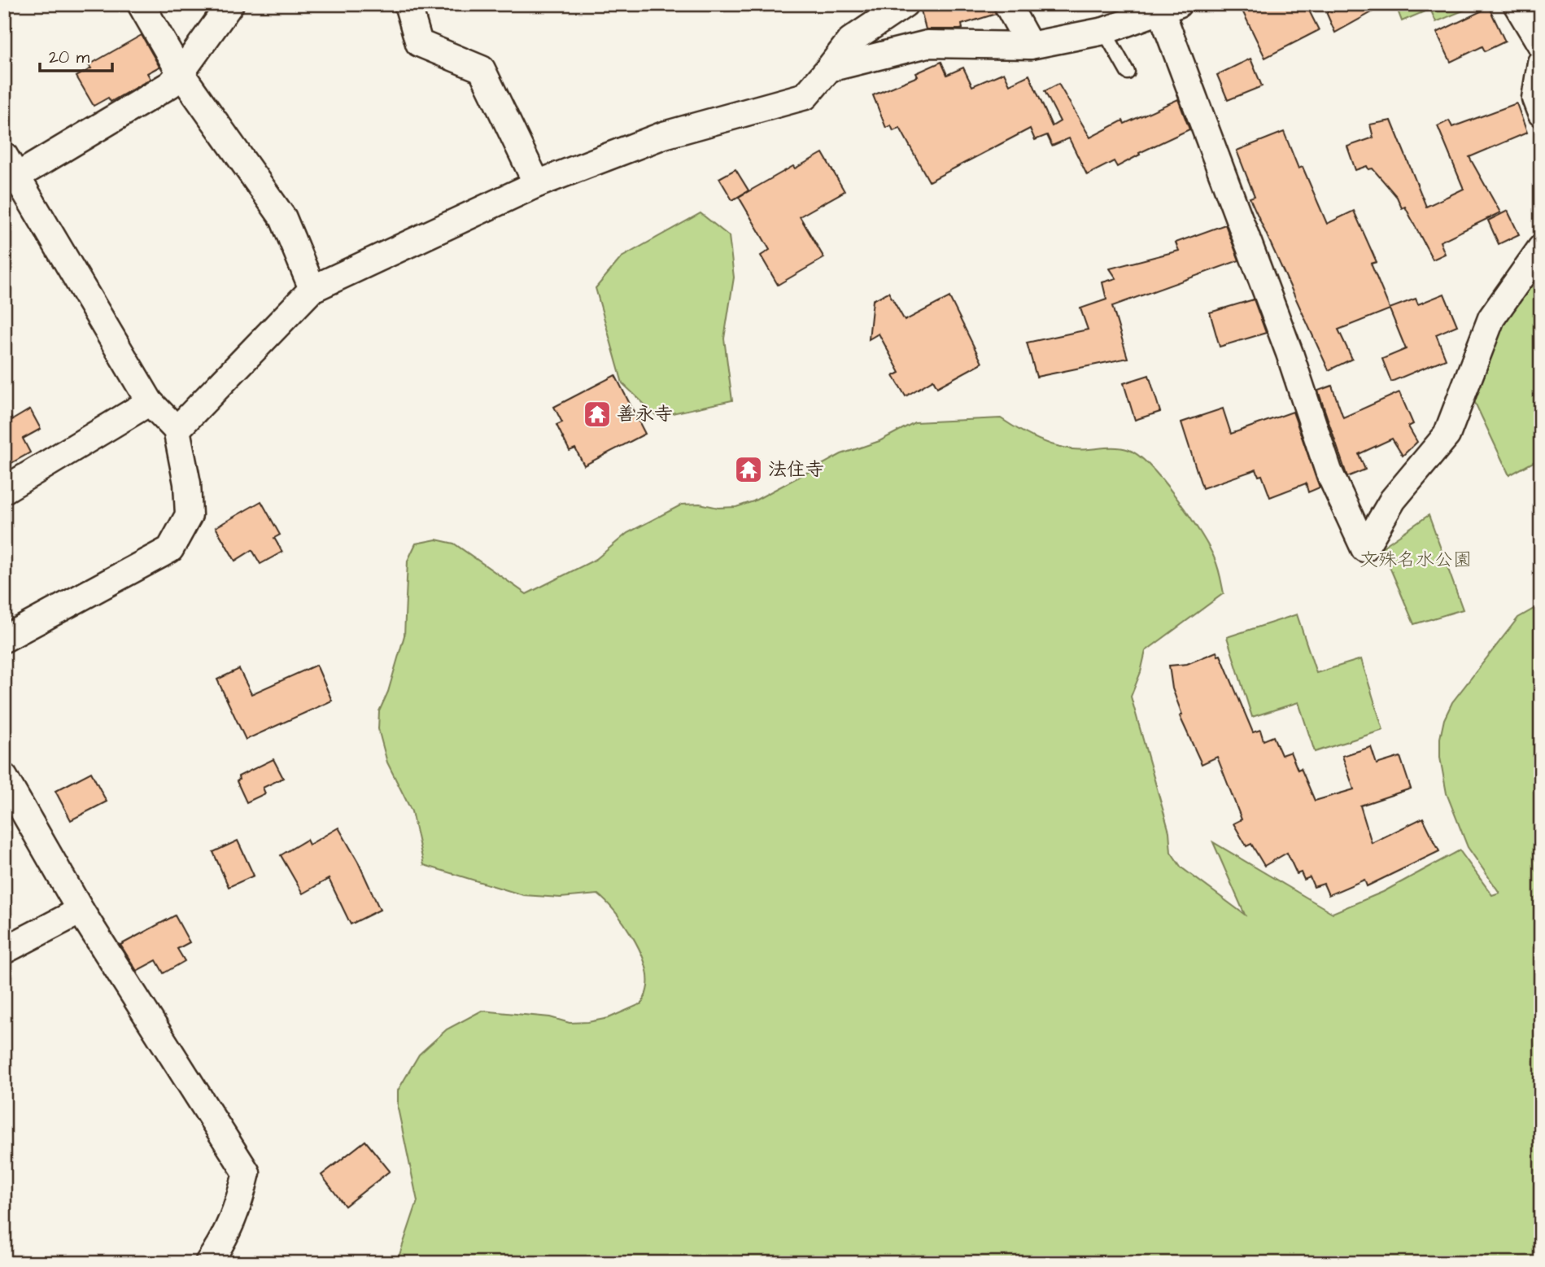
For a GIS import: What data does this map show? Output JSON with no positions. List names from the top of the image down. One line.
{"parks":["文殊名水公園"],"places":{"temple":["善永寺","法住寺"]},"scale_bar":"20 m"}
